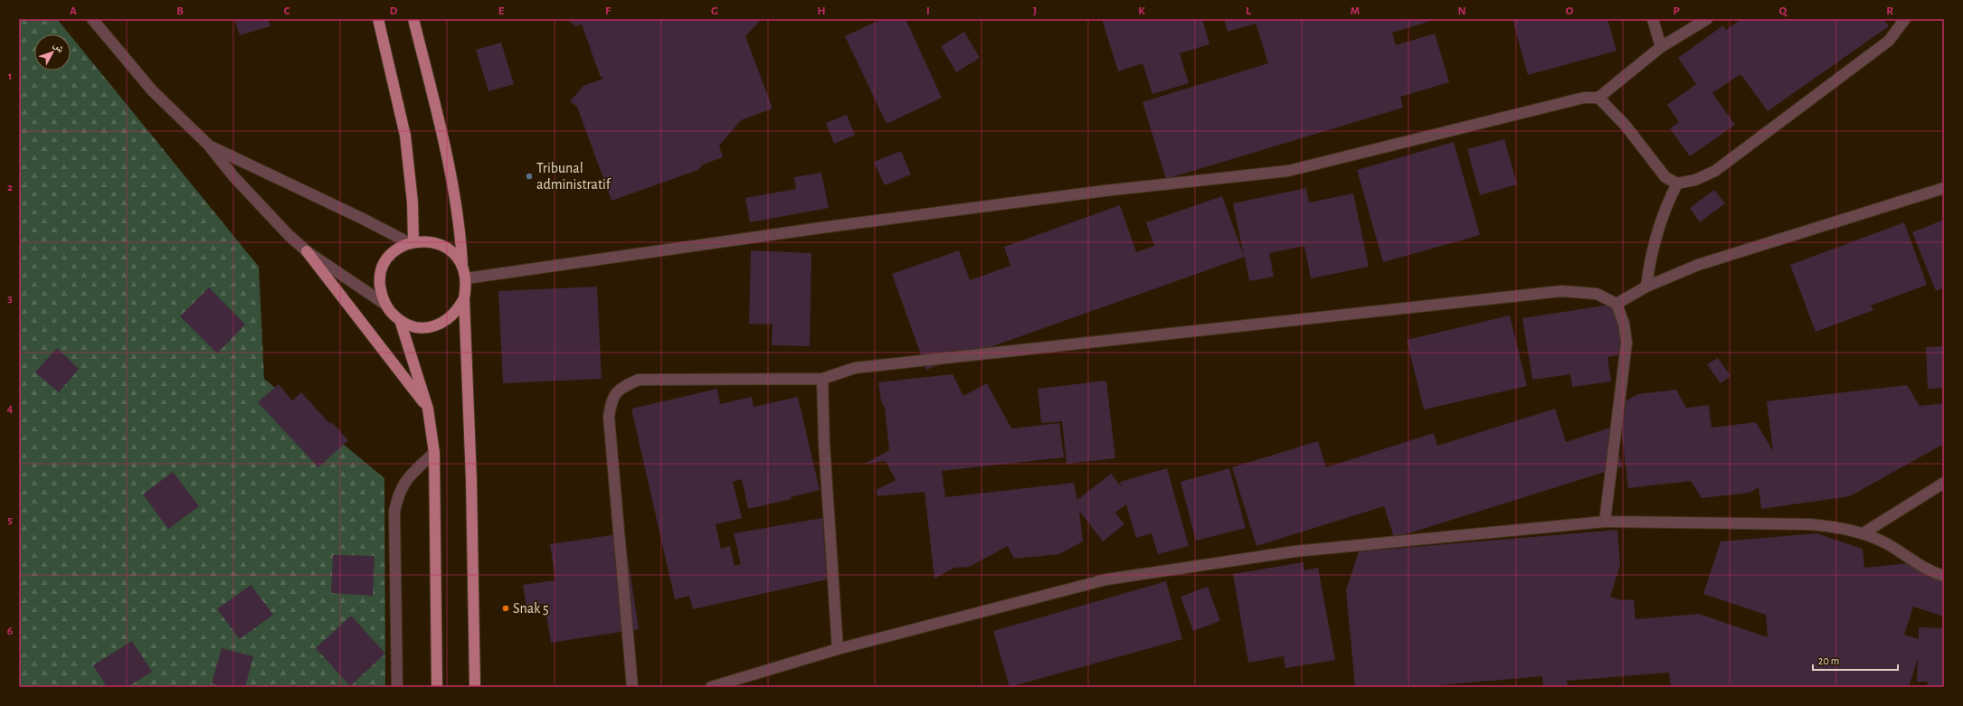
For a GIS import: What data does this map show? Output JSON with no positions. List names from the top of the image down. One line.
{"places":["Tribunal administratif","Snak 5"],"scale_bar":"20 m","north":"top right","grid":{"columns":["A","B","C","D","E","F","G","H","I","J","K","L","M","N","O","P","Q","R"],"rows":["1","2","3","4","5","6"]}}
